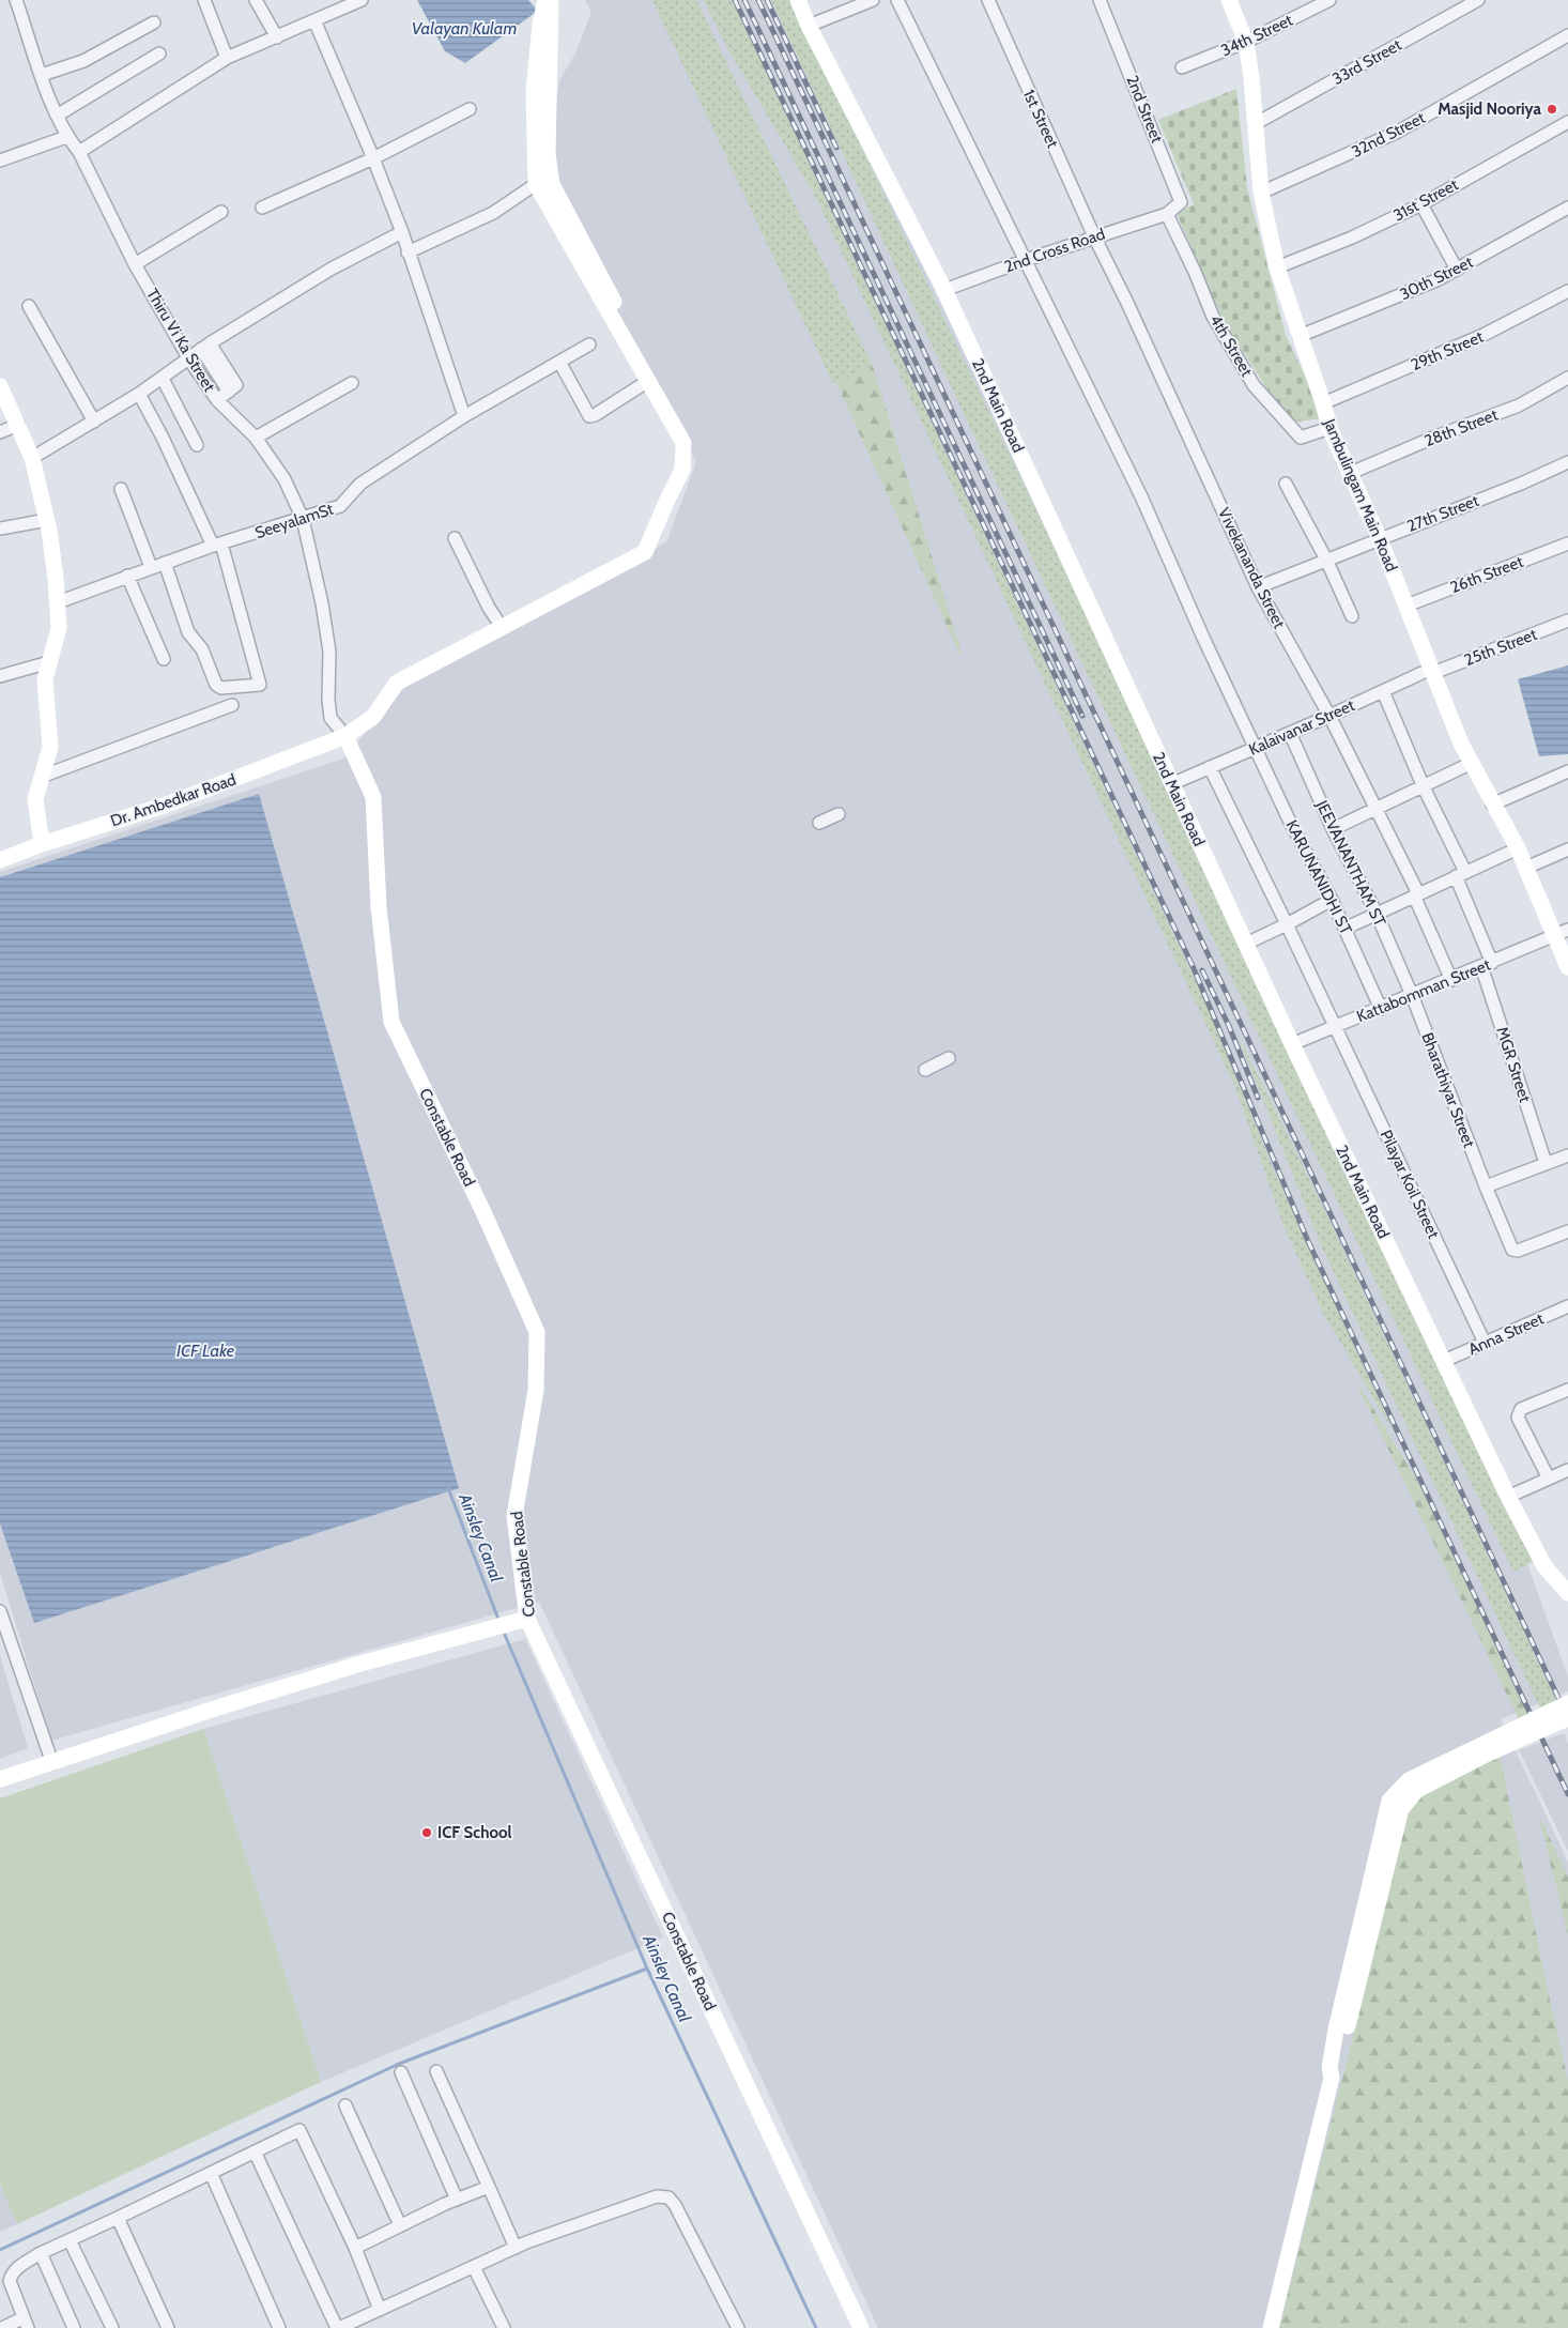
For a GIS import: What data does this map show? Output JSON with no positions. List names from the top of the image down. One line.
{"streets":{"street":["34th Street","33rd Street","2nd Street","1st Street","32nd Street","31st Street","2nd Cross Road","30th Street","Thiru Vi Ka Street","4th Street","29th Street","2nd Main Road","28th Street","Jambulingam Main Road","27th Street","SeeyalamSt","Vivekananda Street","26th Street","25th Street","Kalaivanar Street","Dr. Ambedkar Road","JEEVANANTHAM ST","KARUNANIDHI ST","Kattabomman Street","MGR Street","Bharathiyar Street","Constable Road","Pilayar Koil Street","Anna Street"]},"crossings":[["34th Street","Jambulingam Main Road"],["33rd Street","Jambulingam Main Road"],["2nd Street","2nd Cross Road"],["2nd Street","4th Street"],["1st Street","2nd Cross Road"],["1st Street","Vivekananda Street"],["32nd Street","Jambulingam Main Road"],["31st Street","Jambulingam Main Road"],["2nd Cross Road","4th Street"],["2nd Cross Road","2nd Main Road"],["2nd Cross Road","Vivekananda Street"],["2nd Cross Road","KARUNANIDHI ST"],["30th Street","Jambulingam Main Road"],["Thiru Vi Ka Street","SeeyalamSt"],["Thiru Vi Ka Street","Dr. Ambedkar Road"],["Thiru Vi Ka Street","Constable Road"],["4th Street","Jambulingam Main Road"],["29th Street","Jambulingam Main Road"],["2nd Main Road","Kalaivanar Street"],["2nd Main Road","Kattabomman Street"],["2nd Main Road","Anna Street"],["28th Street","Jambulingam Main Road"],["Jambulingam Main Road","27th Street"],["Jambulingam Main Road","26th Street"],["Jambulingam Main Road","25th Street"],["Jambulingam Main Road","Kalaivanar Street"],["Jambulingam Main Road","Kattabomman Street"],["27th Street","Vivekananda Street"],["Vivekananda Street","Kalaivanar Street"],["Vivekananda Street","Kattabomman Street"],["25th Street","Kalaivanar Street"],["Kalaivanar Street","JEEVANANTHAM ST"],["Kalaivanar Street","KARUNANIDHI ST"],["Kalaivanar Street","MGR Street"],["Kalaivanar Street","Pilayar Koil Street"],["Dr. Ambedkar Road","Constable Road"],["JEEVANANTHAM ST","Kattabomman Street"],["JEEVANANTHAM ST","Bharathiyar Street"],["KARUNANIDHI ST","Kattabomman Street"],["Kattabomman Street","MGR Street"],["Kattabomman Street","Bharathiyar Street"],["Kattabomman Street","Pilayar Koil Street"],["Pilayar Koil Street","Anna Street"]],"water":["Valayan Kulam","ICF Lake","Ainsley Canal"],"places":["Masjid Nooriya","ICF School"]}
